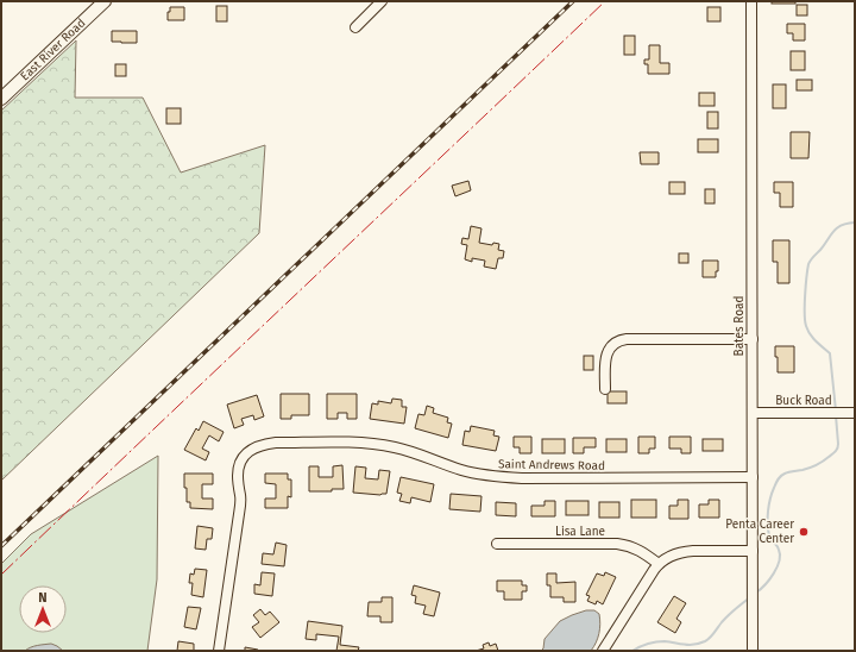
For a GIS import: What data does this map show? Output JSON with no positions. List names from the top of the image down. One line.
{"streets":{"main road":["East River Road"],"street":["Bates Road","Buck Road","Saint Andrews Road","Lisa Lane"]},"crossings":[["Bates Road","Buck Road"],["Bates Road","Saint Andrews Road"]],"places":["Penta Career Center"],"north":"top"}
